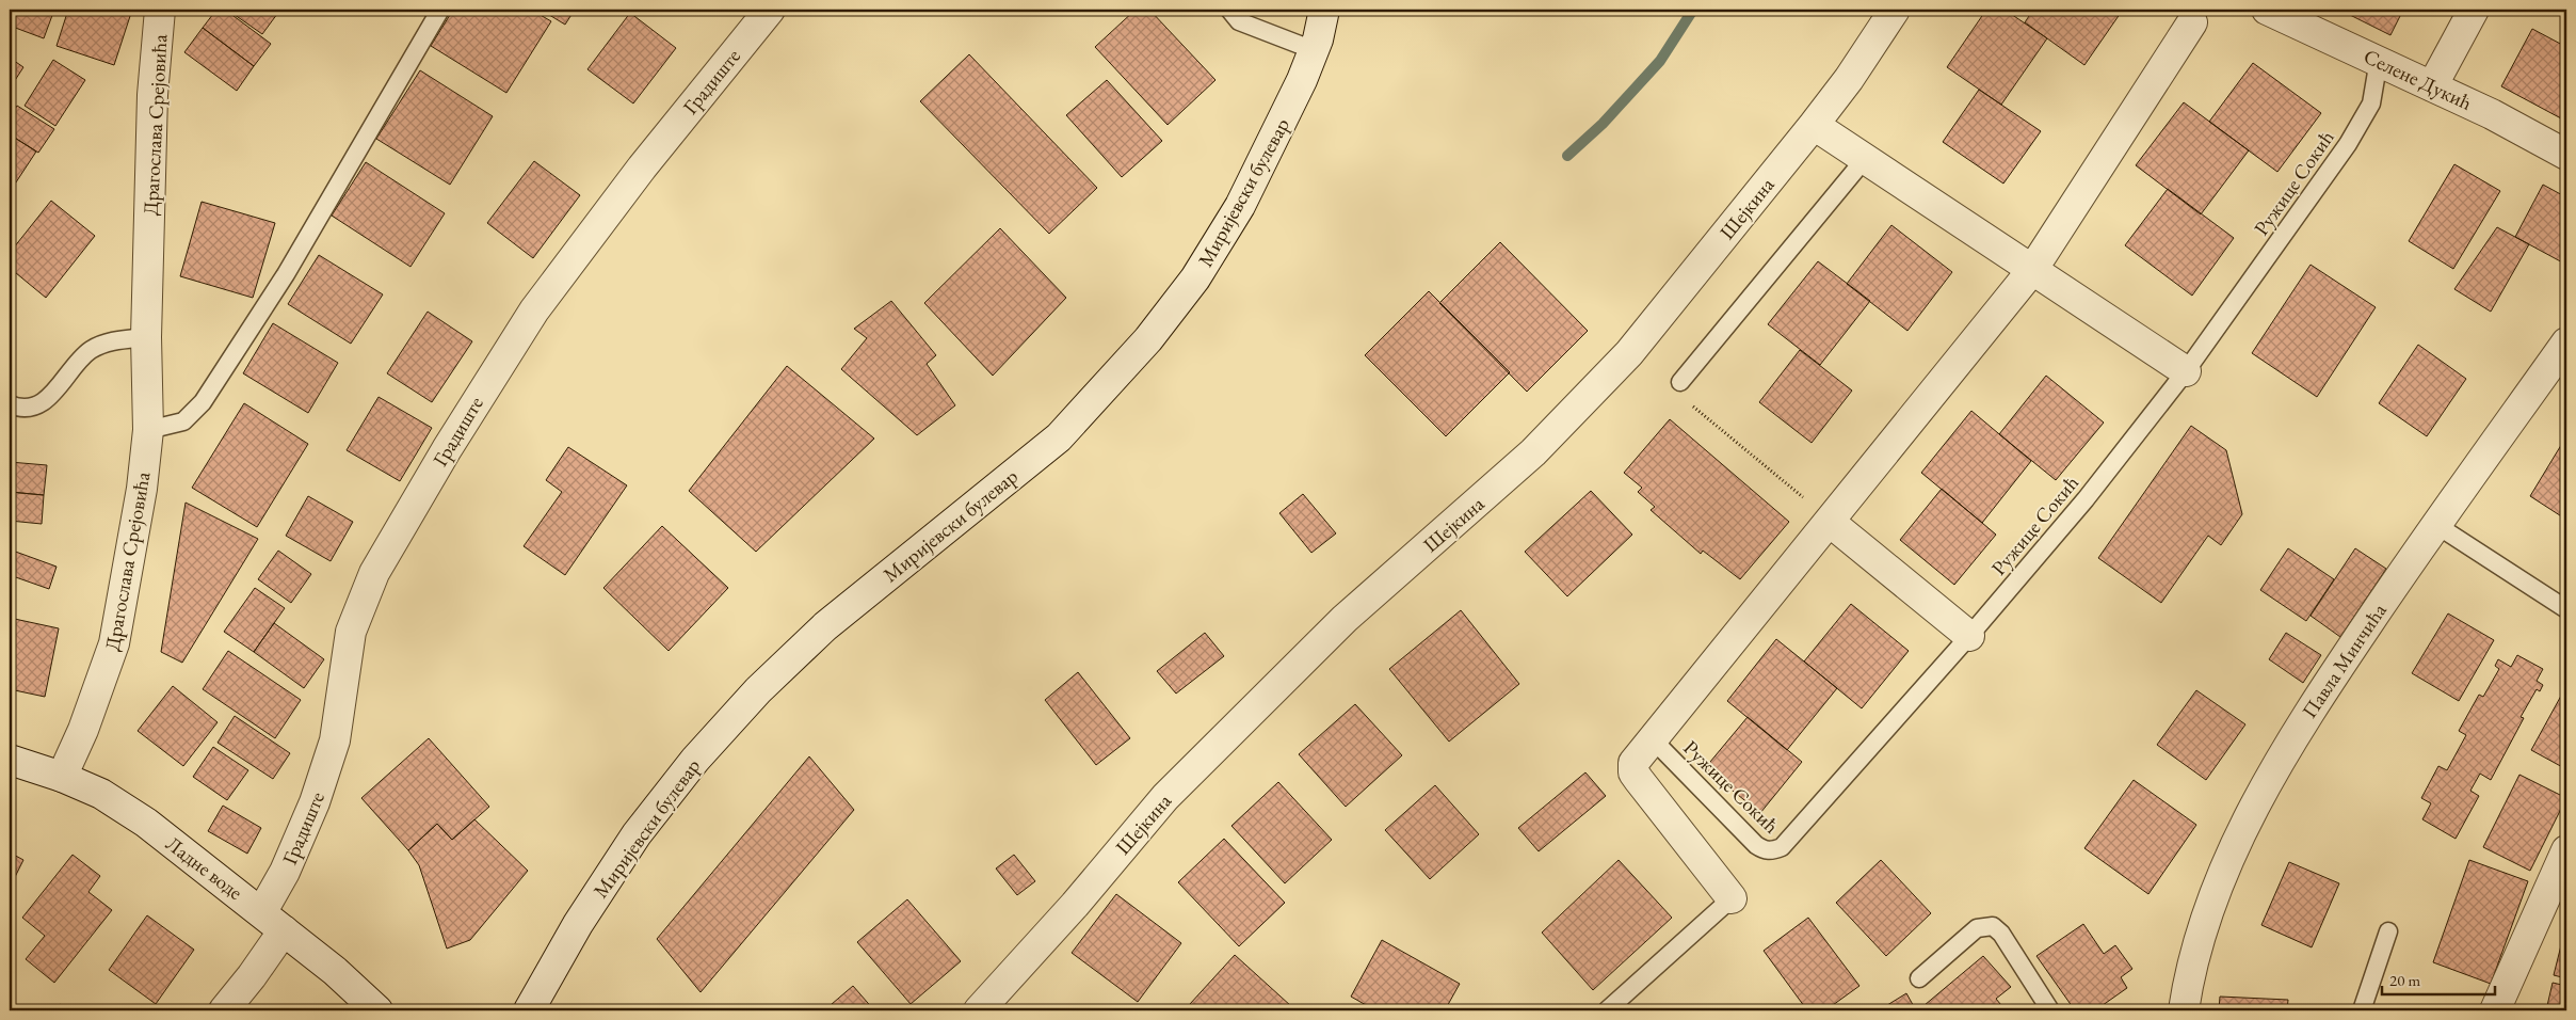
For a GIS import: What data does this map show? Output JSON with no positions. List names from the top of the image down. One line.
{"streets":{"street":["Селене Дукић","Градиште","Драгослава Срејовића","Миријевски булевар","Шејкина","Павла Минчића","Ладне воде"],"lane":["Ружице Сокић"]},"crossings":[["Селене Дукић","Ружице Сокић"],["Градиште","Ладне воде"],["Драгослава Срејовића","Ладне воде"]],"scale_bar":"20 m"}
